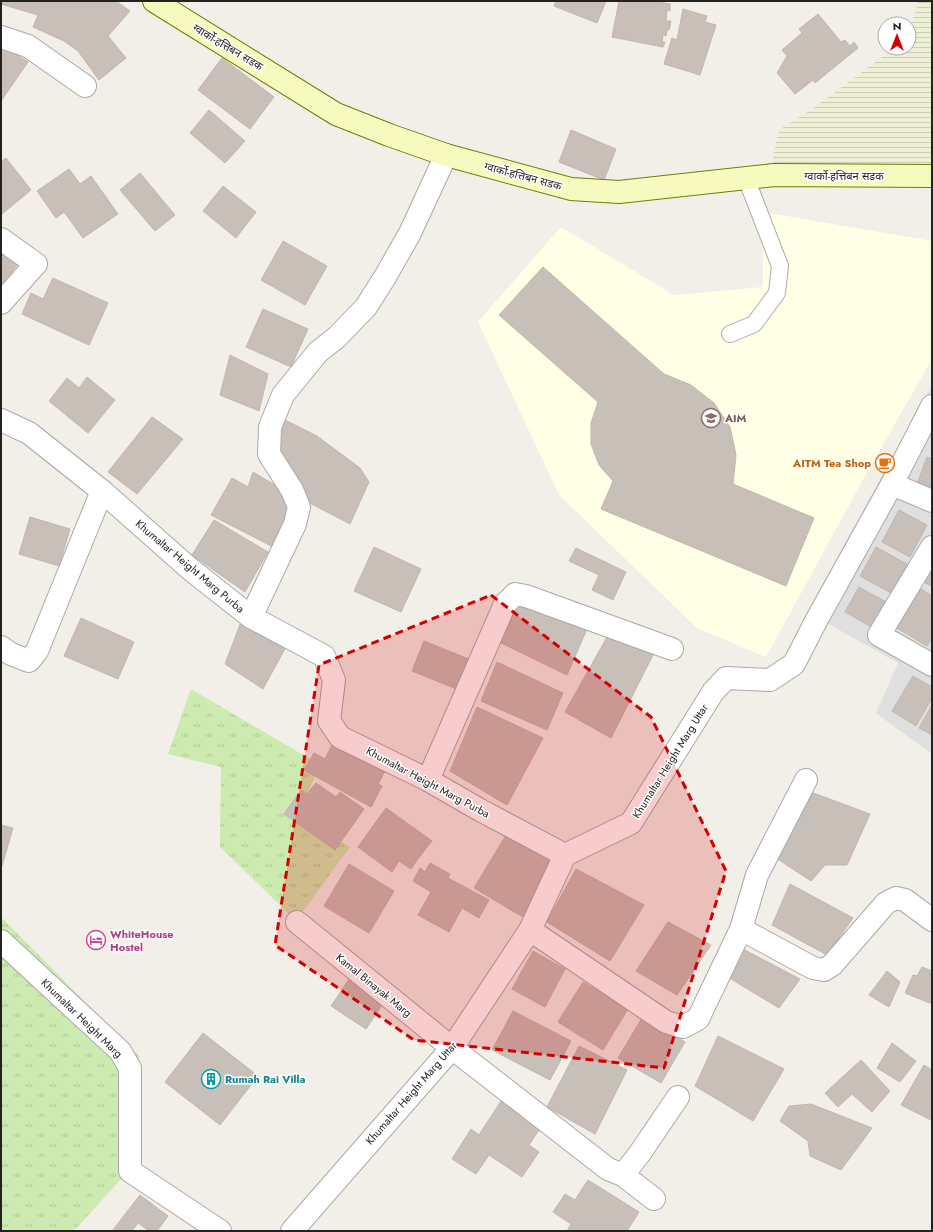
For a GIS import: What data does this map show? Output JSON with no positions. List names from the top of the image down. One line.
{"streets":{"main road":["ग्वार्को-हत्तिबन सडक"],"street":["Khumaltar Height Marg Purba","Khumaltar Height Marg Uttar","Kamal Binayak Marg","Khumaltar Height Marg"]},"crossings":[["Khumaltar Height Marg Purba","Khumaltar Height Marg Uttar"],["Khumaltar Height Marg Uttar","Kamal Binayak Marg"]],"places":{"school or university":["AIM"],"cafe":["AITM Tea Shop"],"hotel":["WhiteHouse Hostel"],"building":["Rumah Rai Villa"]},"north":"top"}
